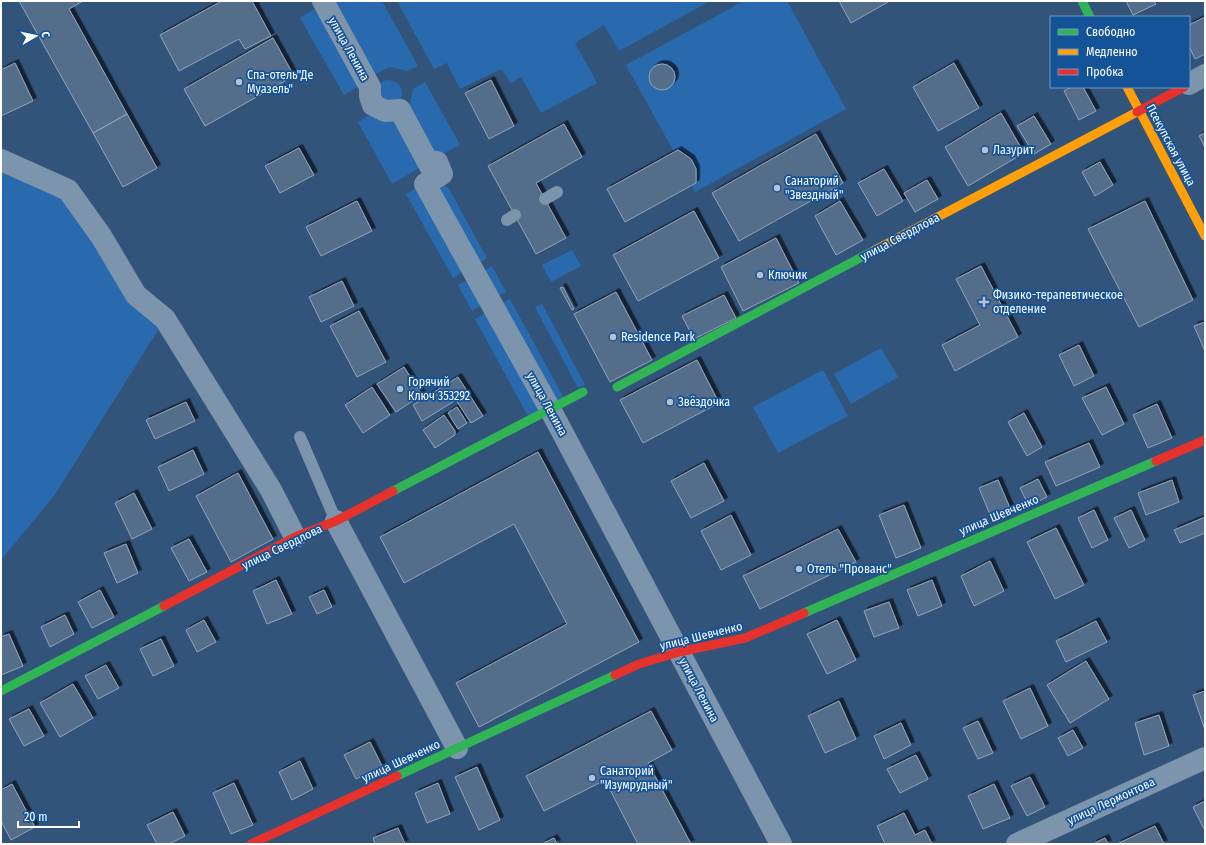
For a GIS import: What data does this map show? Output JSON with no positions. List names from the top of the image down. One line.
{"streets":{"street":["улица Ленина","Псекупская улица","улица Свердлова","улица Шевченко","улица Лермонтова"]},"crossings":[["улица Ленина","улица Свердлова"],["улица Ленина","улица Шевченко"],["Псекупская улица","улица Свердлова"]],"places":{"other":["Спа-отель\"Де Муазель\"","Лазурит","Санаторий \"Звездный\"","Ключик","Residence Park","Горячий Ключ 353292","Звёздочка","Отель \"Прованс\"","Санаторий \"Изумрудный\""],"health":["Физико-терапевтическое отделение"]},"legend":["Свободно","Медленно","Пробка"],"scale_bar":"20 m","north":"right"}
